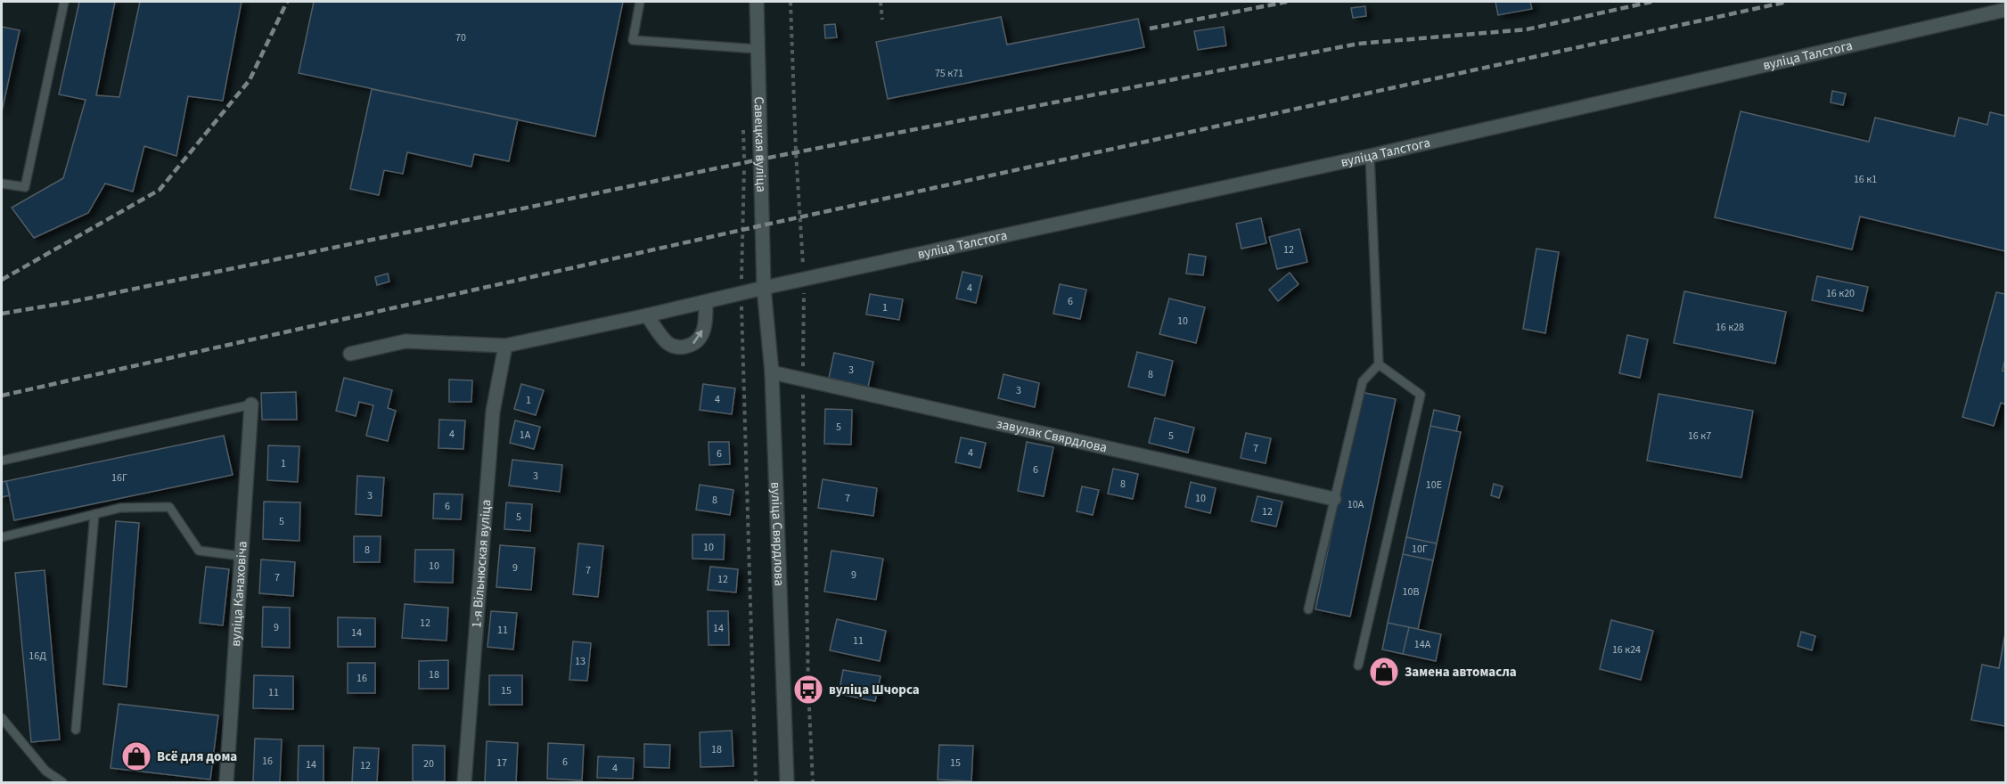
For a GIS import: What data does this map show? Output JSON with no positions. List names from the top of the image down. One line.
{"streets":{"main road":["вуліца Талстога","Савецкая вуліца","завулак Свярдлова","вуліца Свярдлова","1-я Вільнюская вуліца","вуліца Канаховіча"]},"crossings":[["вуліца Талстога","Савецкая вуліца"],["вуліца Талстога","вуліца Свярдлова"],["вуліца Талстога","1-я Вільнюская вуліца"],["Савецкая вуліца","вуліца Свярдлова"],["завулак Свярдлова","вуліца Свярдлова"]],"places":{"shop":["Замена автомасла","Всё для дома"],"bus stop":["вуліца Шчорса"]},"house_numbers":["70","75 к71","16 к1","12","4","16 к20","6","1","10","16 к28","3","8","3","4","1","5","4","1А","5","16 к7","7","4","6","1","6","3","16Г","8","10Е","3","7","10","8","10А","6","12","5","5","10","10Г","8","10","9","7","9","7","12","10В","12","9","14","11","14","11","14А","16 к24","16Д","13","18","16","15","11","18","16","6","17","15","20","14","12","4"]}
